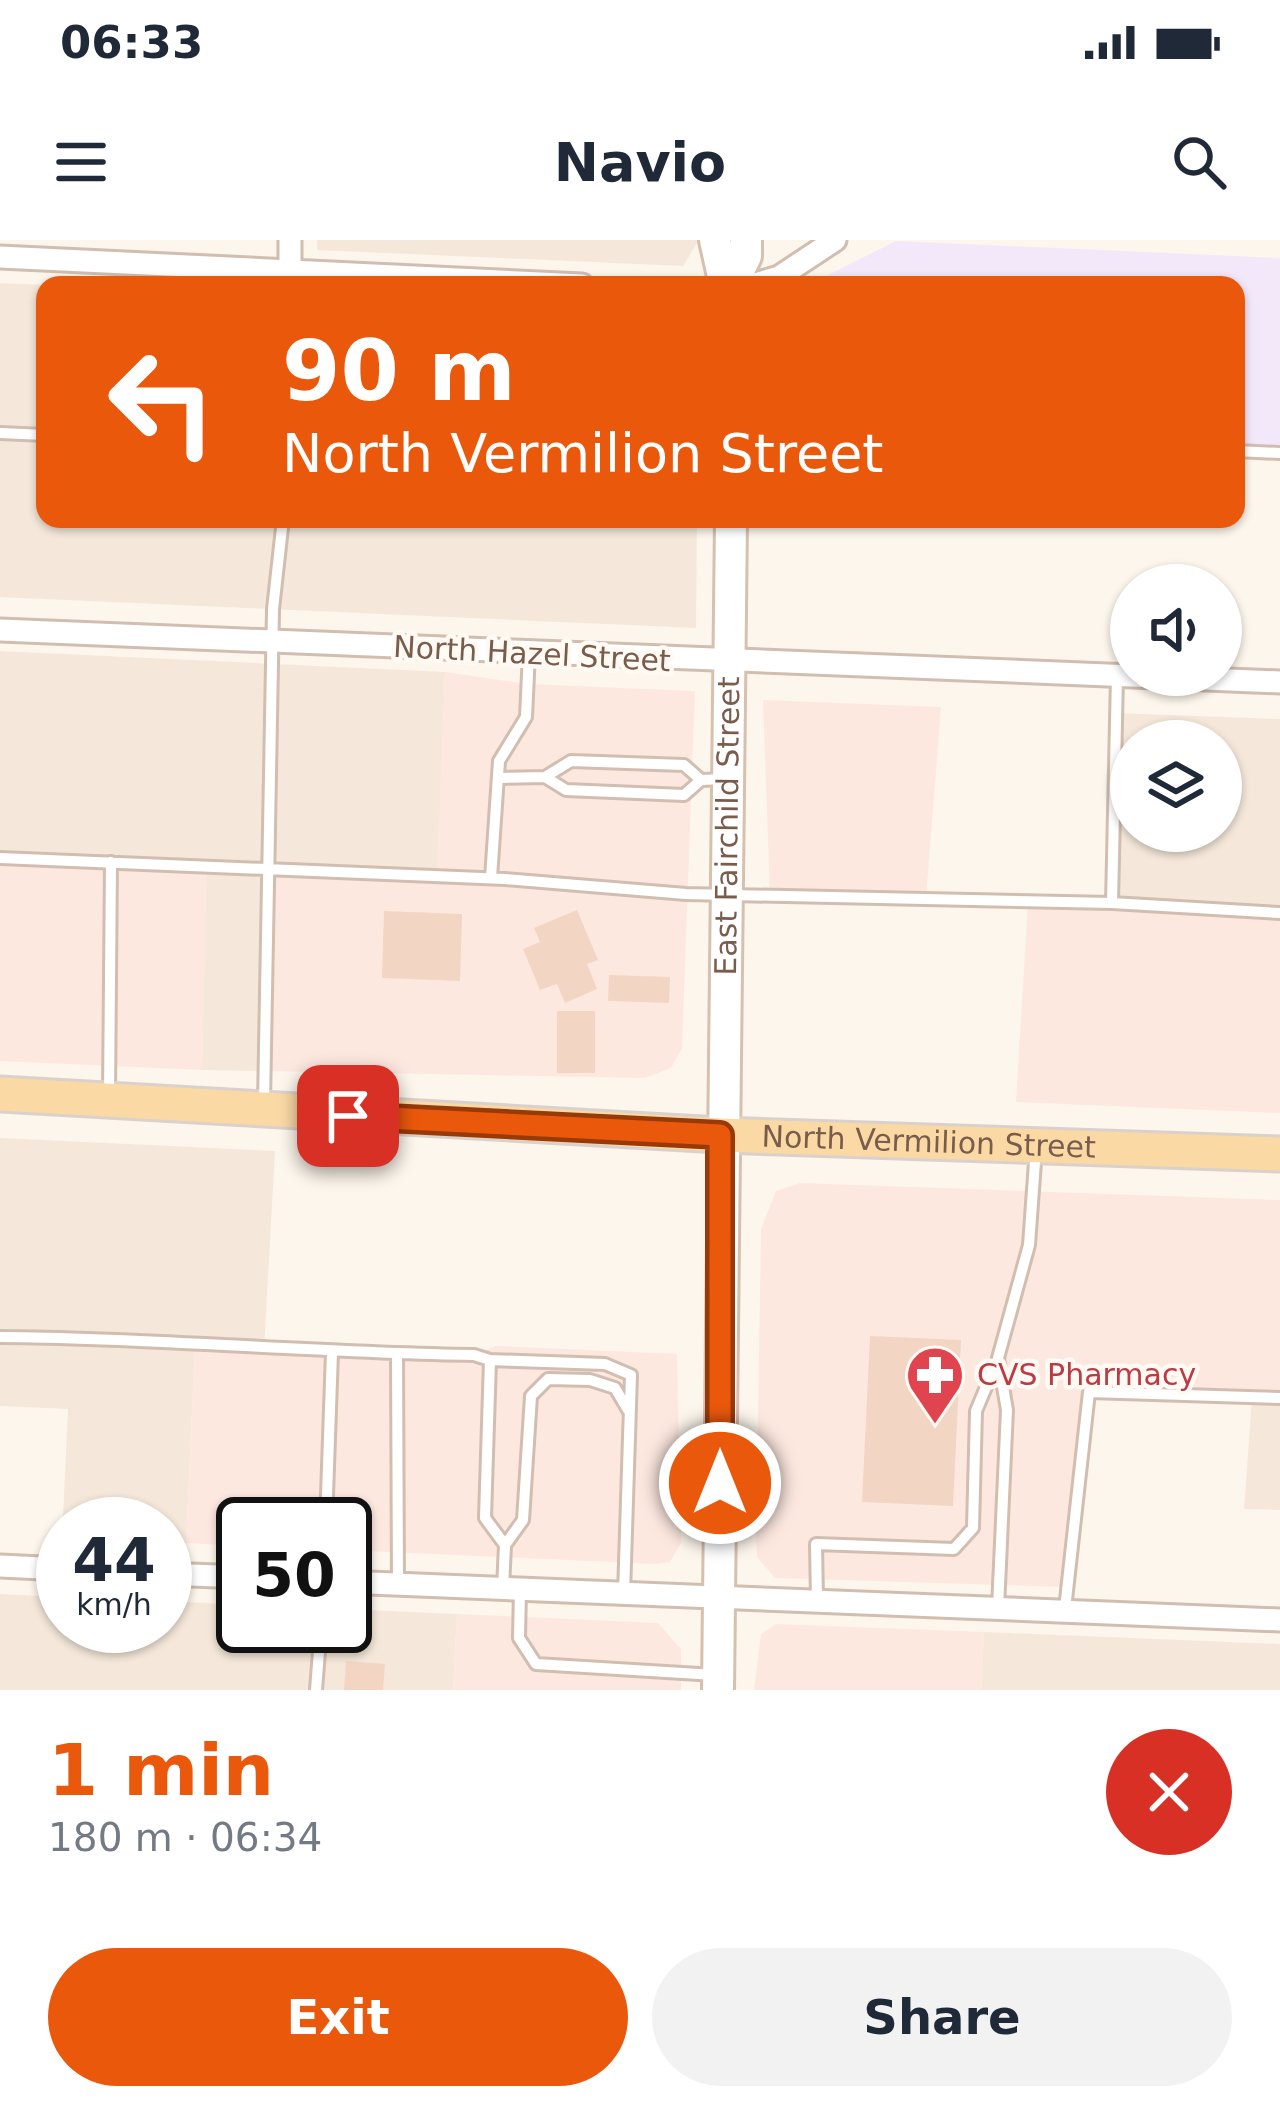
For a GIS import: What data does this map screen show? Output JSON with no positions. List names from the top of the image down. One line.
{"streets":{"main road":["North Vermilion Street"],"street":["North Hazel Street","East Fairchild Street"]},"crossings":[["North Hazel Street","East Fairchild Street"],["East Fairchild Street","North Vermilion Street"]],"places":{"pharmacy":["CVS Pharmacy"]},"page":{"status":"06:33","header":"Navio","turn":["90 m","North Vermilion Street"],"speed":"44 km/h","limit":"50","heading":["1 min","180 m · 06:34"],"buttons":["Exit","Share"]}}
